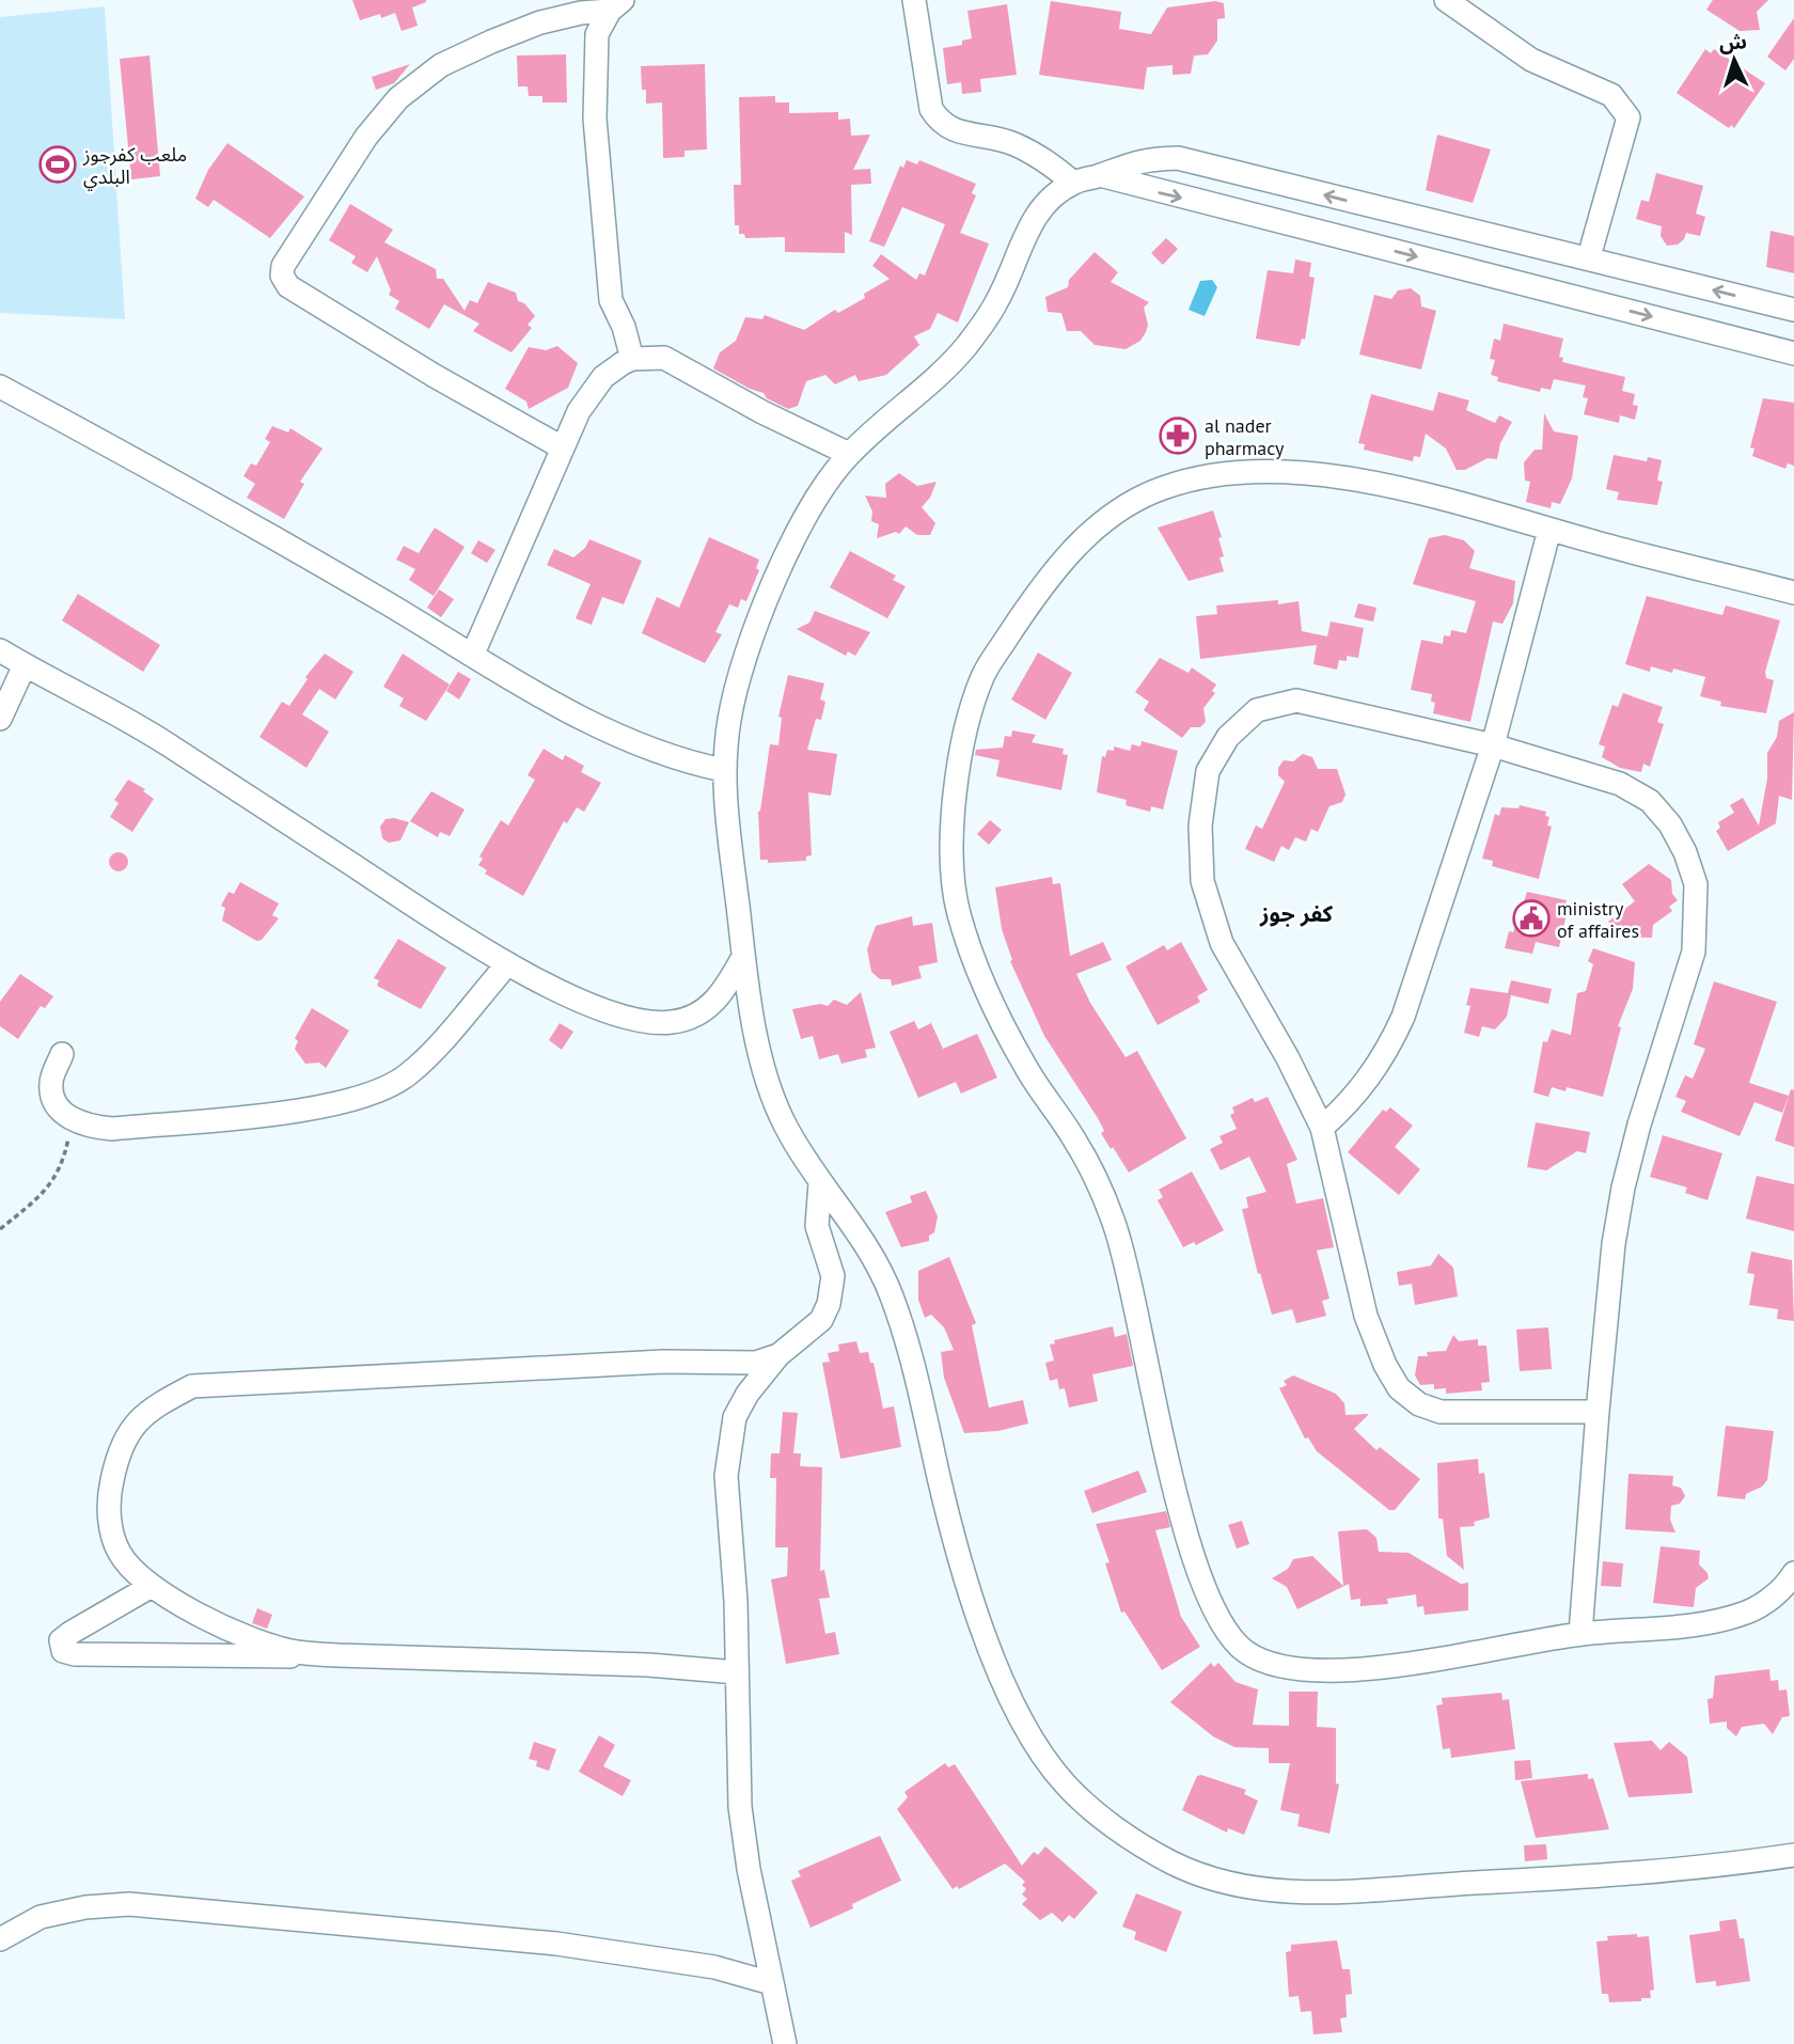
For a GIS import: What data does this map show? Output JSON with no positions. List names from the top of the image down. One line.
{"districts":["كفر جوز"],"places":{"sports":["ملعب كفرجوز البلدي"],"pharmacy":["al nader pharmacy"],"public building":["ministry of affaires"]},"north":"top"}
